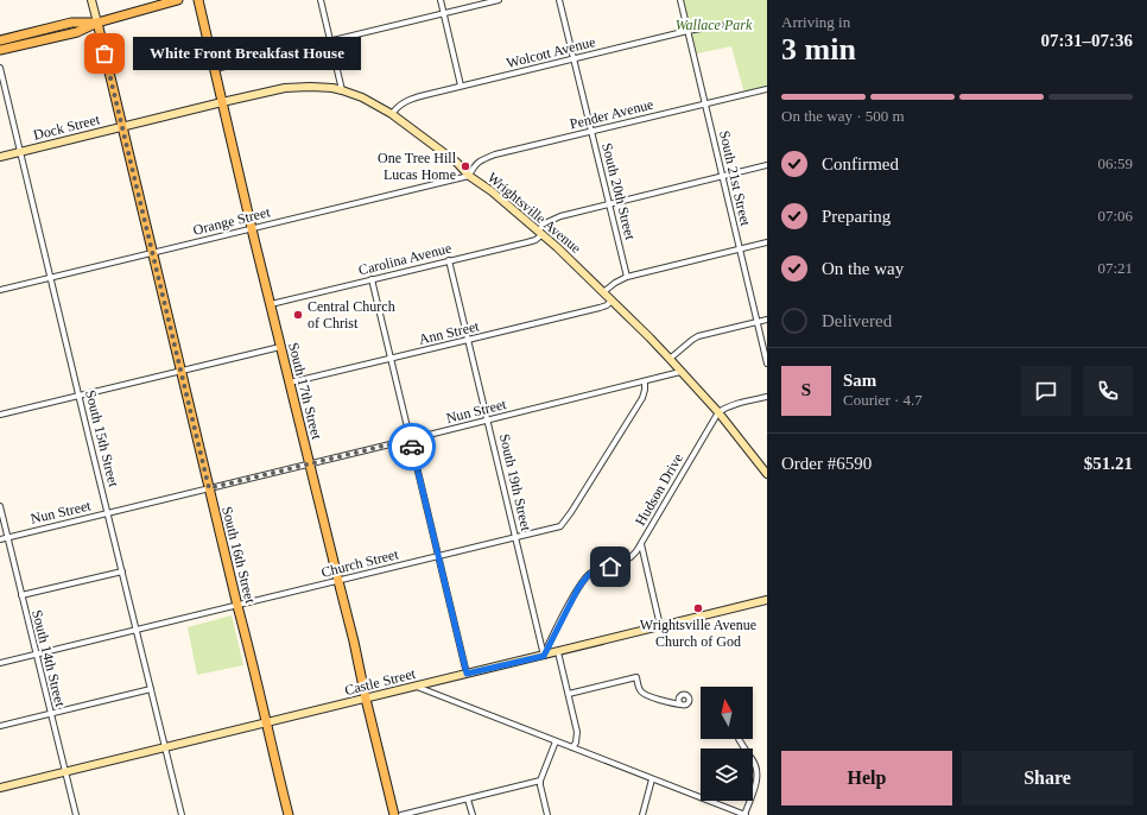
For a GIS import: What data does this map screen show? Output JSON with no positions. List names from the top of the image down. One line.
{"streets":{"main road":["South 17th Street","South 16th Street"],"street":["Wolcott Avenue","Pender Avenue","Dock Street","South 21st Street","South 20th Street","Wrightsville Avenue","Orange Street","Carolina Avenue","Ann Street","Nun Street","South 15th Street","South 19th Street","Hudson Drive","Church Street","South 14th Street","Castle Street"]},"crossings":[["Wolcott Avenue","South 21st Street"],["Wolcott Avenue","South 20th Street"],["Wolcott Avenue","Wrightsville Avenue"],["Pender Avenue","South 21st Street"],["Pender Avenue","South 20th Street"],["Pender Avenue","Wrightsville Avenue"],["Pender Avenue","Orange Street"],["Dock Street","Wrightsville Avenue"],["Dock Street","South 17th Street"],["Dock Street","South 15th Street"],["Dock Street","South 16th Street"],["South 21st Street","Carolina Avenue"],["South 20th Street","Carolina Avenue"],["Wrightsville Avenue","Orange Street"],["Wrightsville Avenue","Carolina Avenue"],["Wrightsville Avenue","Ann Street"],["Wrightsville Avenue","South 17th Street"],["Wrightsville Avenue","Nun Street"],["Wrightsville Avenue","Hudson Drive"],["Orange Street","South 17th Street"],["Orange Street","South 15th Street"],["Orange Street","South 16th Street"],["Carolina Avenue","South 17th Street"],["Carolina Avenue","South 19th Street"],["Ann Street","South 17th Street"],["Ann Street","South 19th Street"],["South 17th Street","Nun Street"],["South 17th Street","Church Street"],["South 17th Street","Castle Street"],["Nun Street","South 15th Street"],["Nun Street","South 19th Street"],["Nun Street","South 16th Street"],["Nun Street","Church Street"],["Nun Street","South 14th Street"],["South 15th Street","Church Street"],["South 15th Street","Castle Street"],["South 19th Street","Hudson Drive"],["South 19th Street","Church Street"],["South 19th Street","Castle Street"],["Hudson Drive","Castle Street"],["South 16th Street","Church Street"],["South 16th Street","Castle Street"],["Church Street","South 14th Street"],["South 14th Street","Castle Street"]],"parks":["Wallace Park"],"places":["White Front Breakfast House","One Tree Hill Lucas Home","Central Church of Christ","Wrightsville Avenue Church of God"],"north":"top","page":{"heading":["3 min","Arriving in","07:31–07:36"],"panel":["Sam","Courier · 4.7","Order #6590","$51.21"],"bubble":"White Front Breakfast House","bar":"On the way · 500 m","list":[["Confirmed","06:59"],["Preparing","07:06"],["On the way","07:21"],"Delivered"],"round":"S","buttons":["Help","Share"]}}
